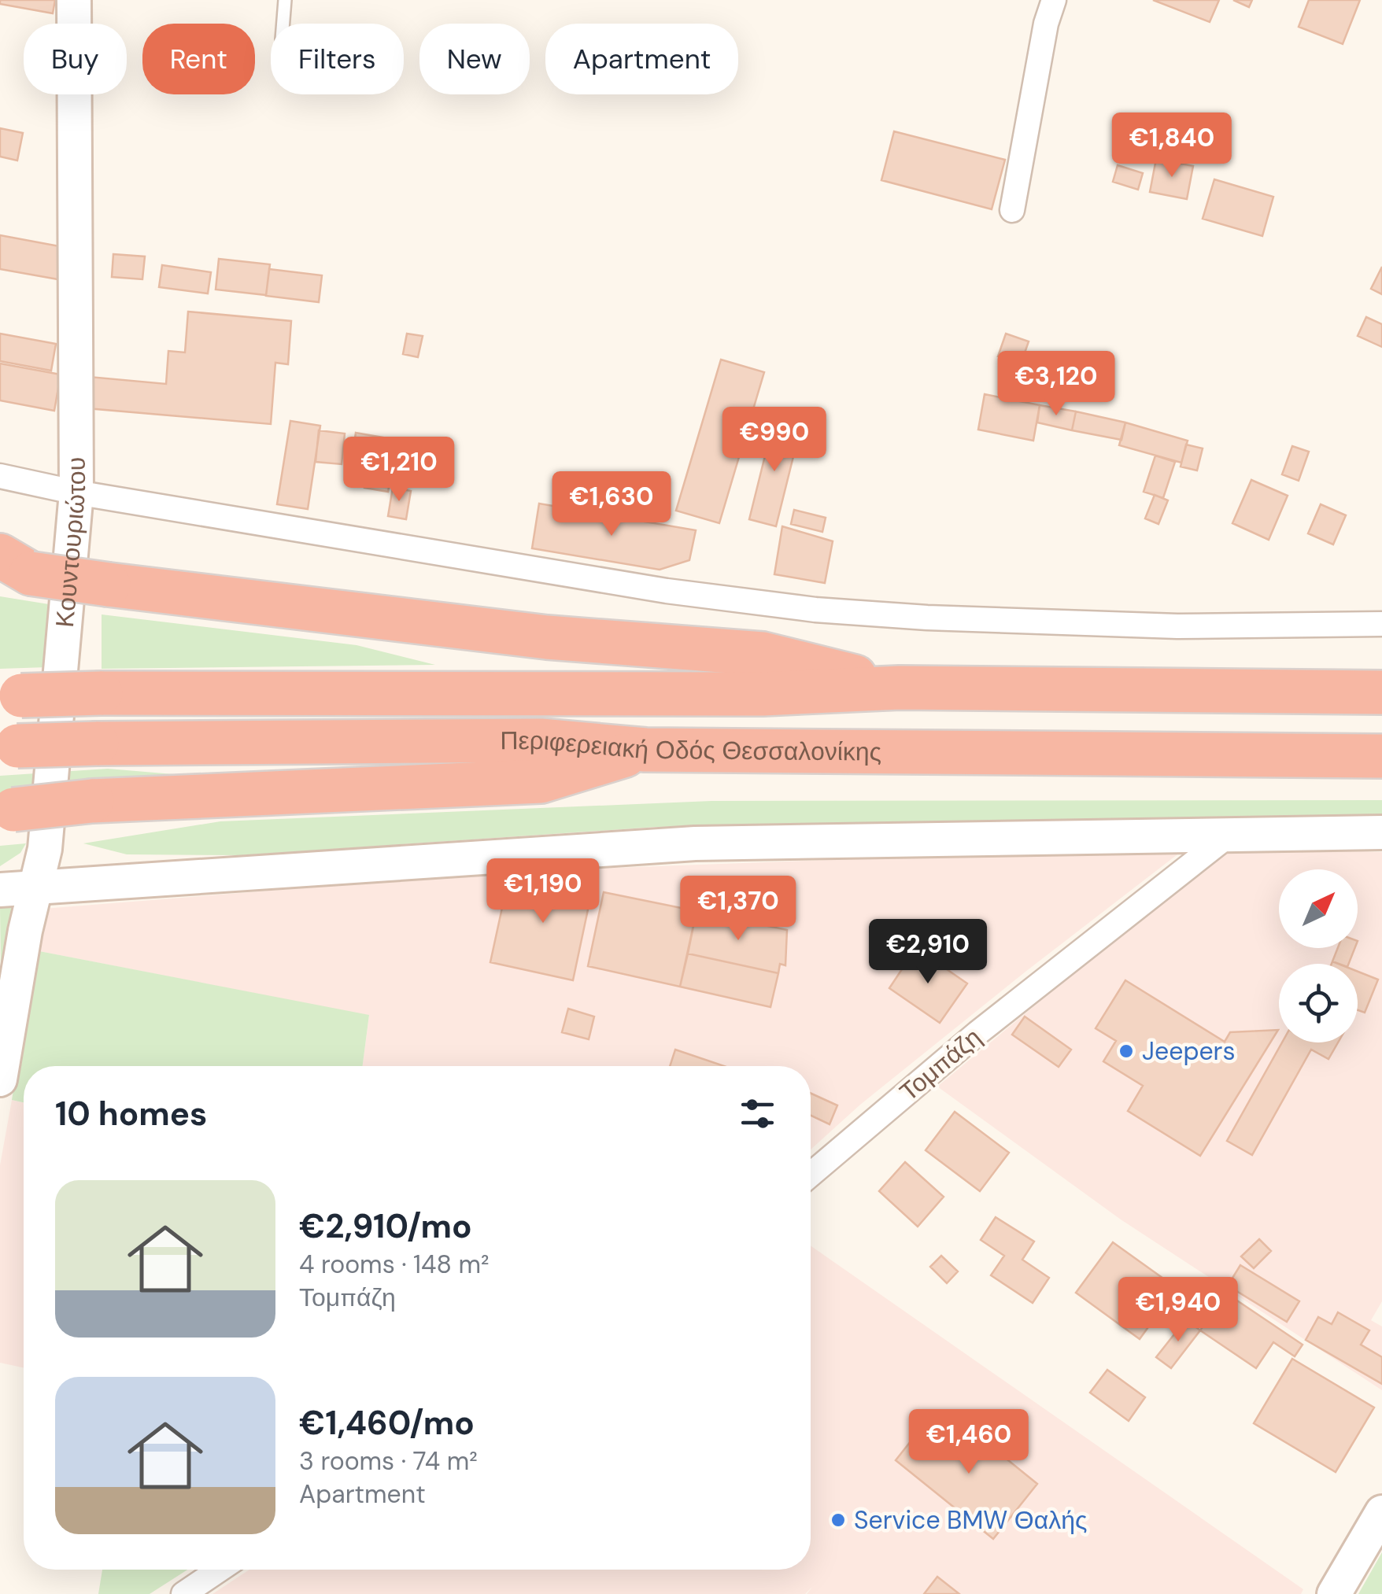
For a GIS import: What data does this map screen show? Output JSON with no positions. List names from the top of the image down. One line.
{"streets":{"highway":["Περιφερειακή Οδός Θεσσαλονίκης"],"street":["Κουντουριώτου","Τομπάζη"]},"places":["Jeepers","Service BMW Θαλής"],"north":"top right","page":{"chip":["Buy","Rent","Filters","New","Apartment"],"price":["€1,840","€3,120","€990","€1,210","€1,630","€1,190","€1,370","€2,910","€1,940","€1,460"],"heading":"10 homes","list":[{"name":"€2,910/mo","note":"4 rooms · 148 m² · Τομπάζη"},{"name":"€1,460/mo","note":"3 rooms · 74 m² · Apartment"}]}}
